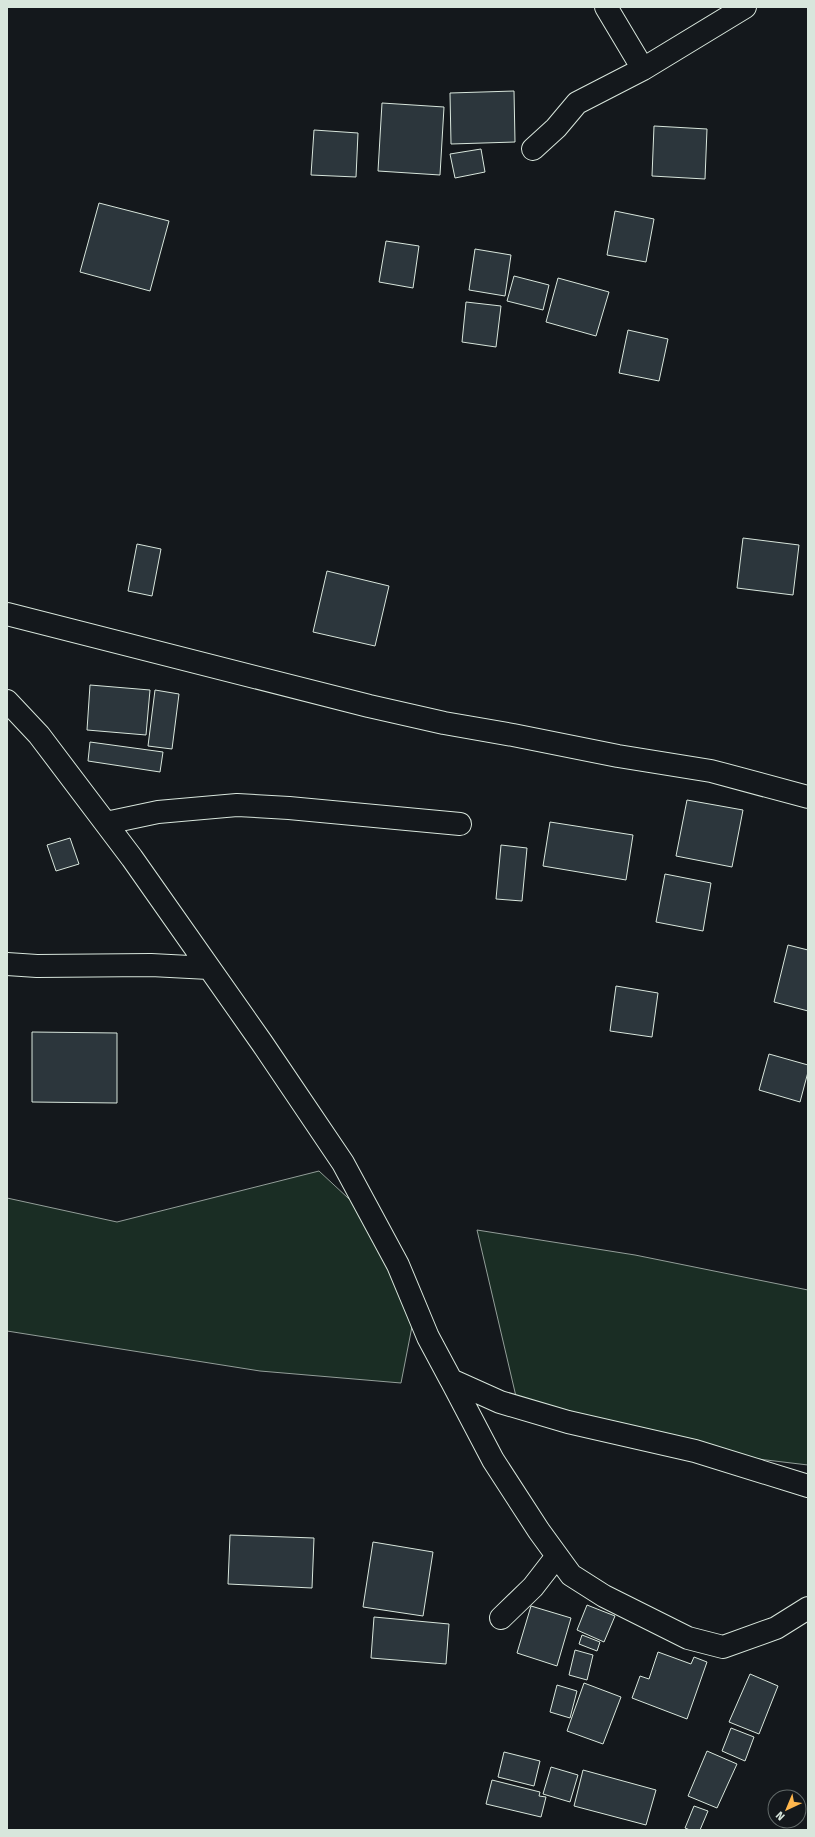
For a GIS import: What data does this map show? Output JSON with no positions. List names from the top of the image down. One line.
{"north":"bottom left"}
